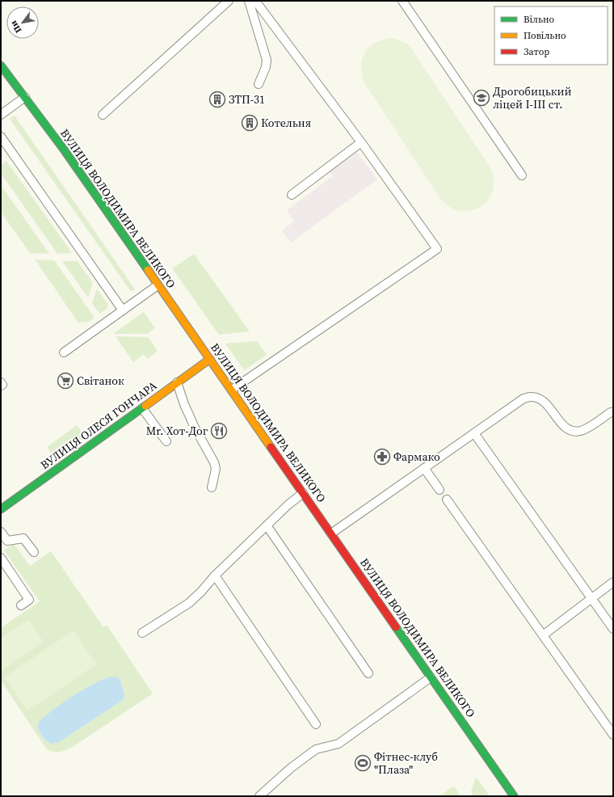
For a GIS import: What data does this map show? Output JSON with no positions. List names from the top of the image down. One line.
{"streets":{"street":["ВУЛИЦЯ ВОЛОДИМИРА ВЕЛИКОГО","ВУЛИЦЯ ОЛЕСЯ ГОНЧАРА"]},"crossings":[["ВУЛИЦЯ ВОЛОДИМИРА ВЕЛИКОГО","ВУЛИЦЯ ОЛЕСЯ ГОНЧАРА"]],"places":{"school or university":["Дрогобицький ліцей І-ІІІ ст."],"building":["ЗТП-31","Котельня"],"supermarket":["Світанок"],"restaurant":["Mr. Хот-Дог"],"pharmacy":["Фармако"],"sports":["Фітнес-клуб \"Плаза\""]},"legend":["Вільно","Повільно","Затор"],"north":"bottom left"}
